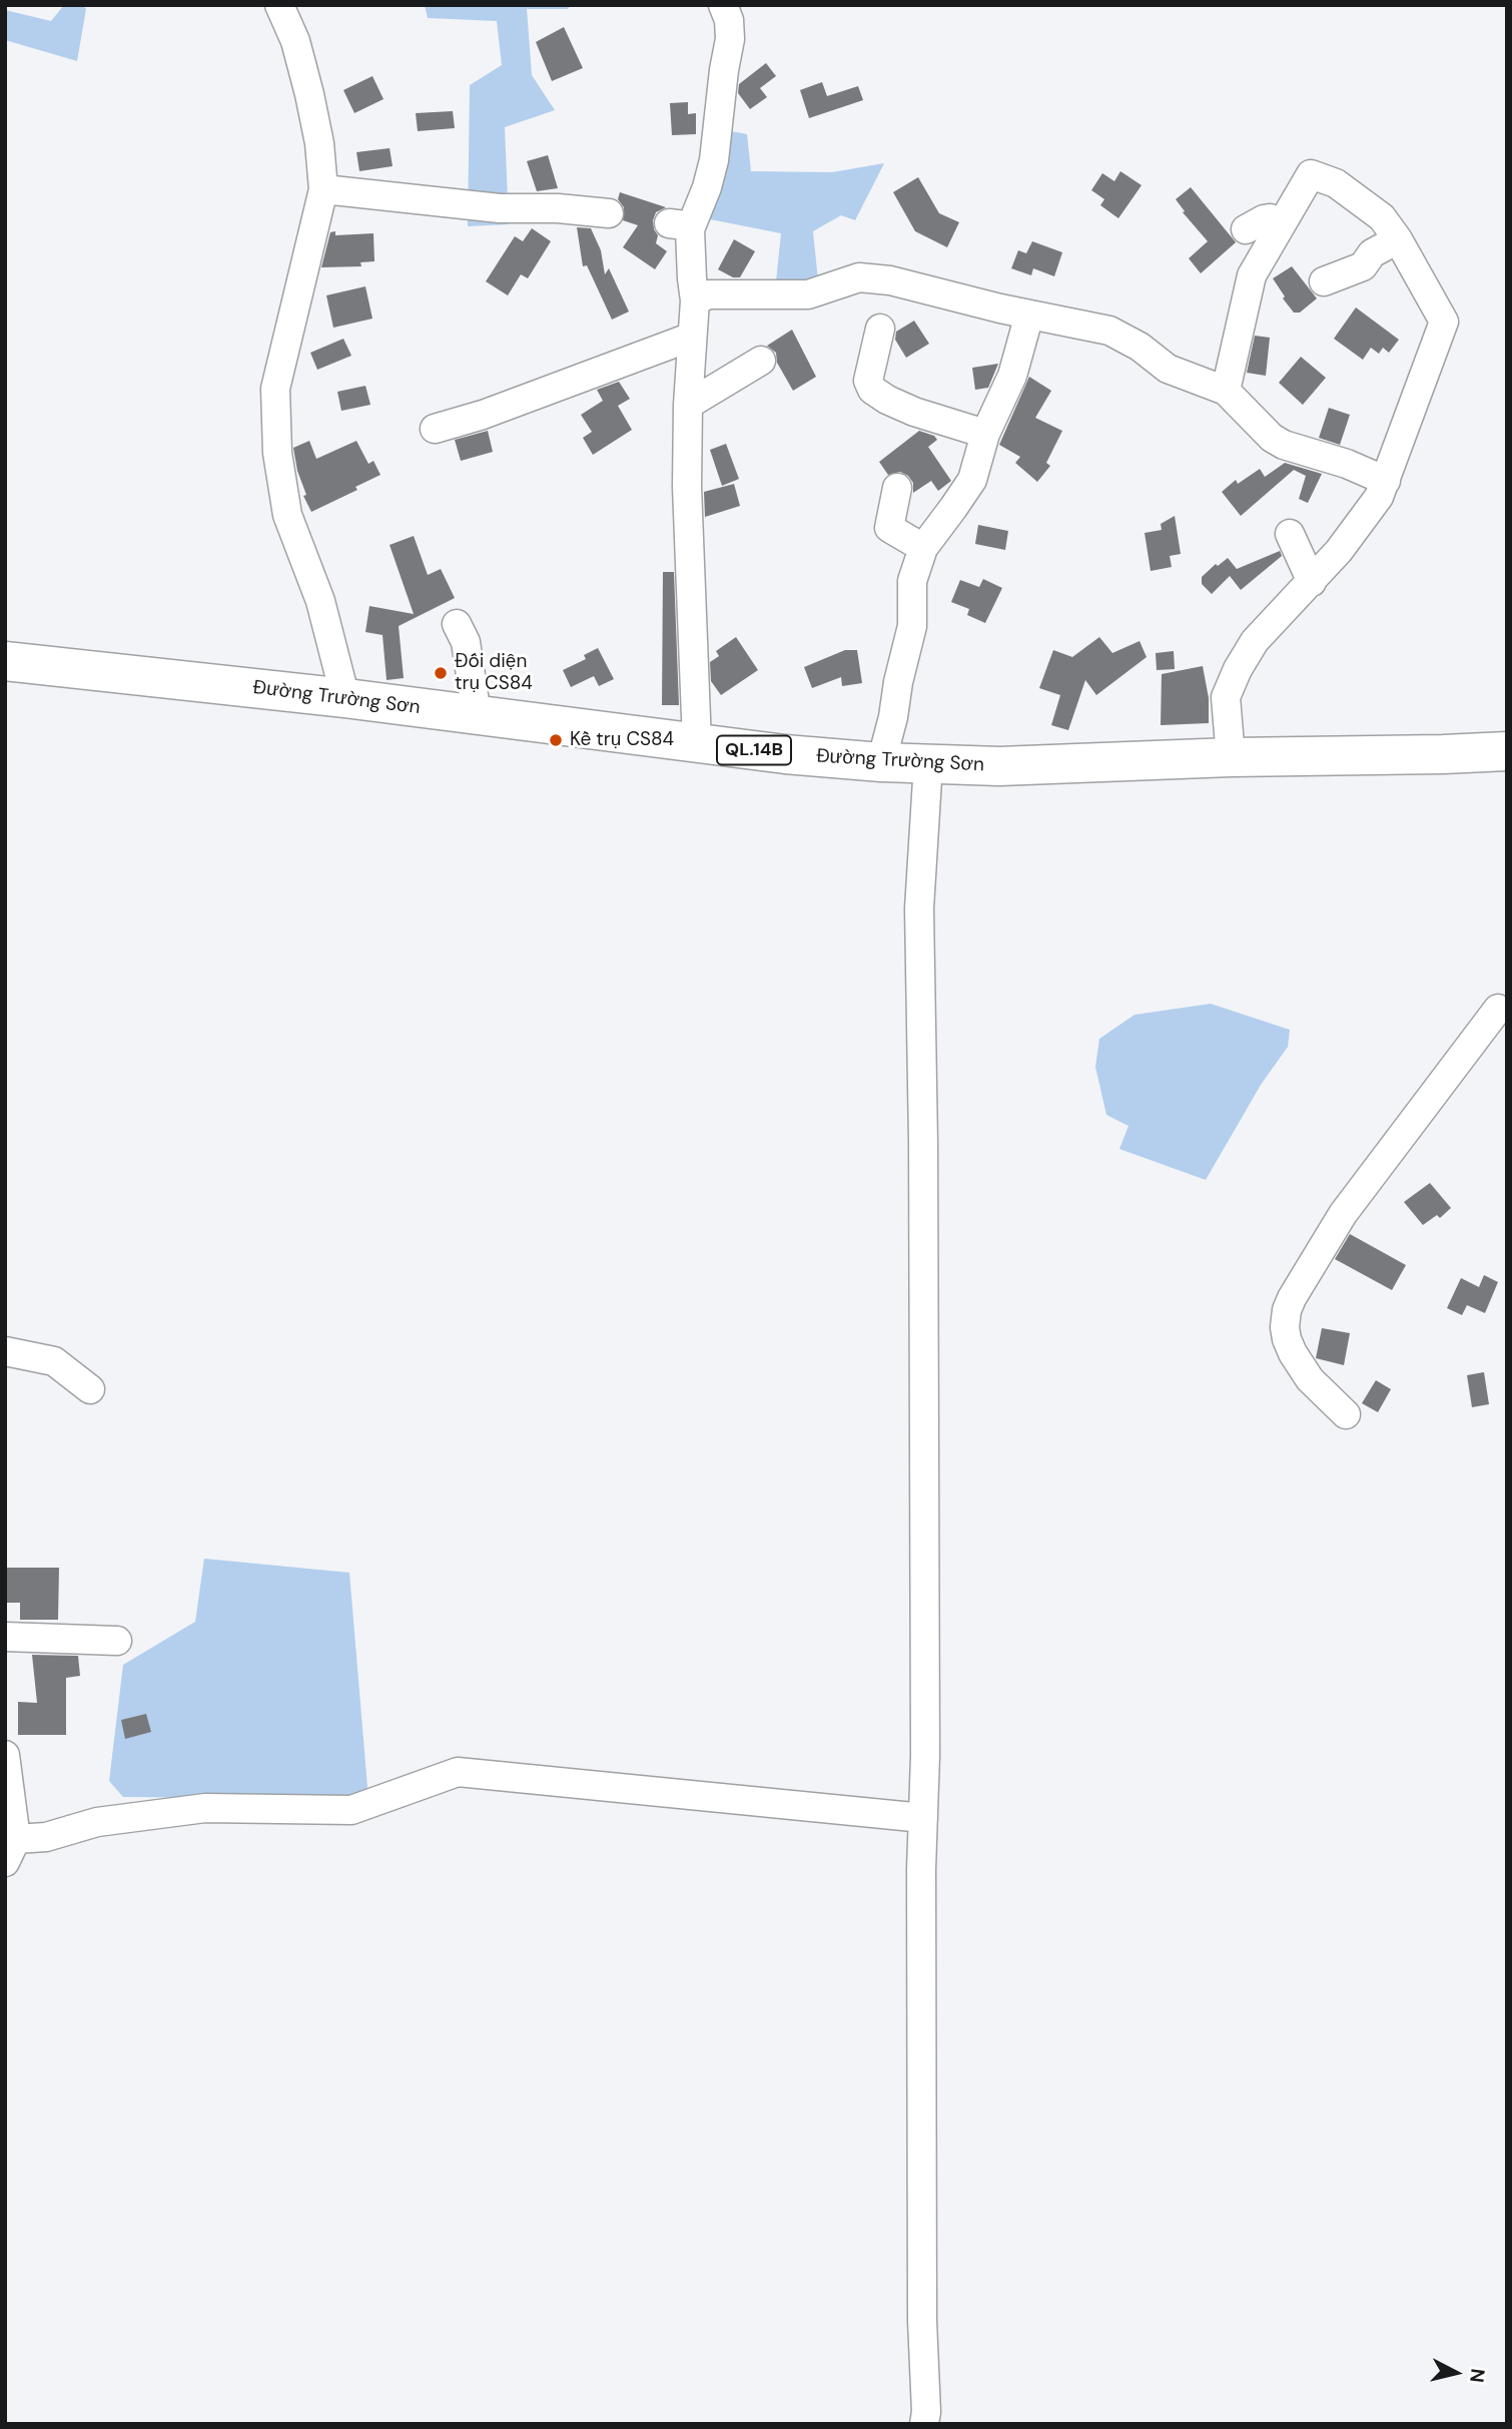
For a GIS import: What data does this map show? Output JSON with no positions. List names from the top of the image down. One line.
{"streets":{"highway":["Đường Trường Sơn","QL.14B"]},"places":["Đối diện trụ CS84","Kề trụ CS84"],"north":"right"}
